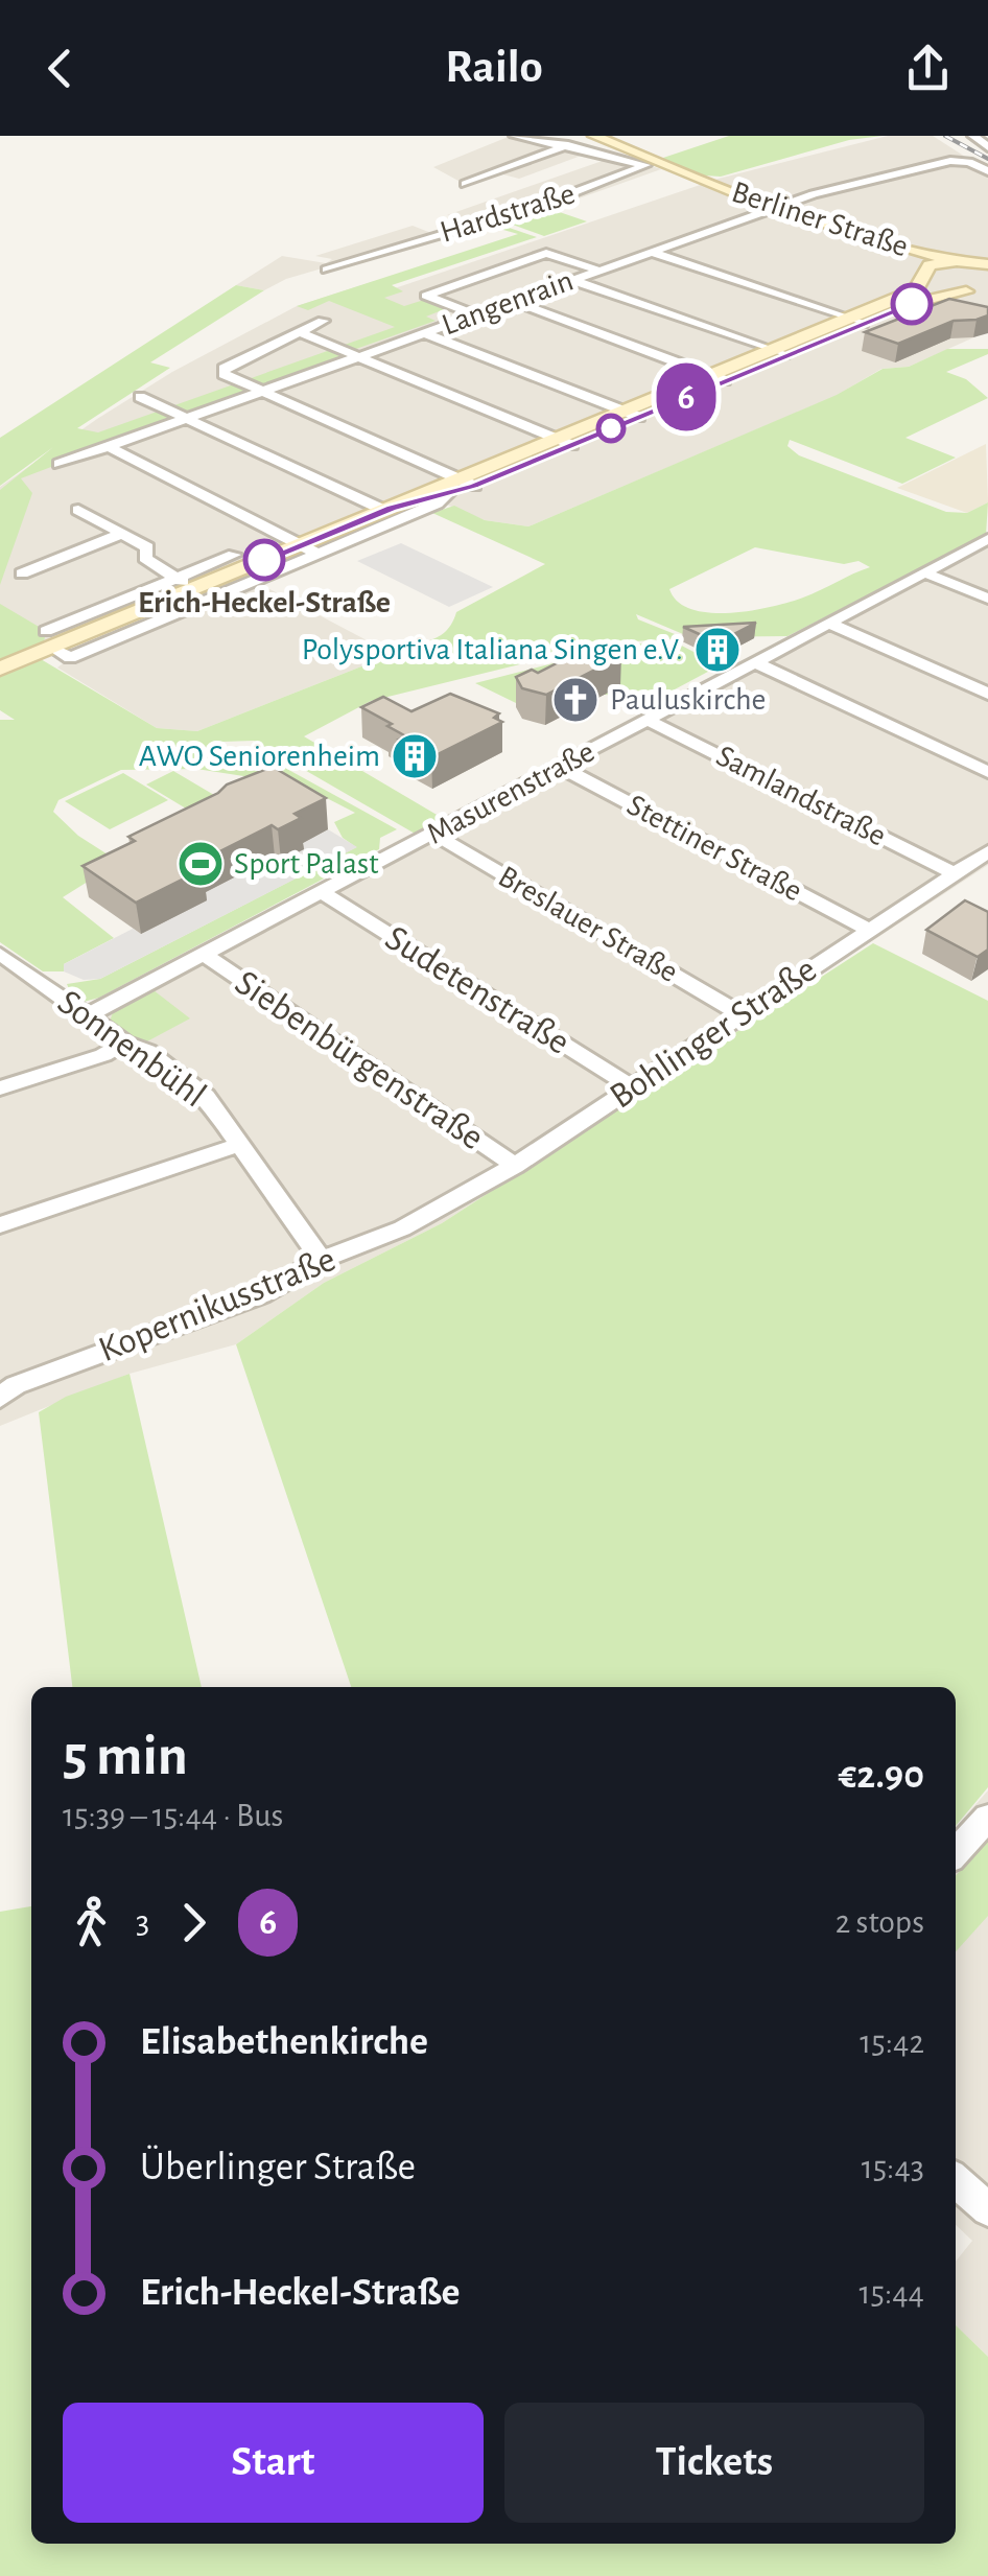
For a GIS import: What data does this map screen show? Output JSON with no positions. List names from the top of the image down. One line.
{"streets":{"street":["Hardstraße","Berliner Straße","Langenrain","Masurenstraße","Samlandstraße","Stettiner Straße","Breslauer Straße","Sudetenstraße","Bohlinger Straße","Sonnenbühl","Siebenbürgenstraße","Kopernikusstraße"]},"crossings":[["Hardstraße","Berliner Straße"],["Berliner Straße","Langenrain"],["Masurenstraße","Samlandstraße"],["Masurenstraße","Stettiner Straße"],["Masurenstraße","Breslauer Straße"],["Masurenstraße","Sudetenstraße"],["Masurenstraße","Sonnenbühl"],["Masurenstraße","Siebenbürgenstraße"],["Samlandstraße","Bohlinger Straße"],["Stettiner Straße","Bohlinger Straße"],["Breslauer Straße","Bohlinger Straße"],["Sudetenstraße","Bohlinger Straße"],["Bohlinger Straße","Siebenbürgenstraße"],["Bohlinger Straße","Kopernikusstraße"],["Sonnenbühl","Kopernikusstraße"]],"places":{"other":["Erich-Heckel-Straße"],"building":["Polysportiva Italiana Singen e.V.","AWO Seniorenheim"],"church":["Pauluskirche"],"sports":["Sport Palast"]},"lines":["bus line 6"],"page":{"header":"Railo","on_map":"6","heading":["5 min","15:39 – 15:44 · Bus","€2.90"],"legs":["3","6","2 stops"],"list":[{"name":"Elisabethenkirche","value":"15:42"},{"name":"Überlinger Straße","value":"15:43"},{"name":"Erich-Heckel-Straße","value":"15:44"}],"buttons":["Start","Tickets"]}}
